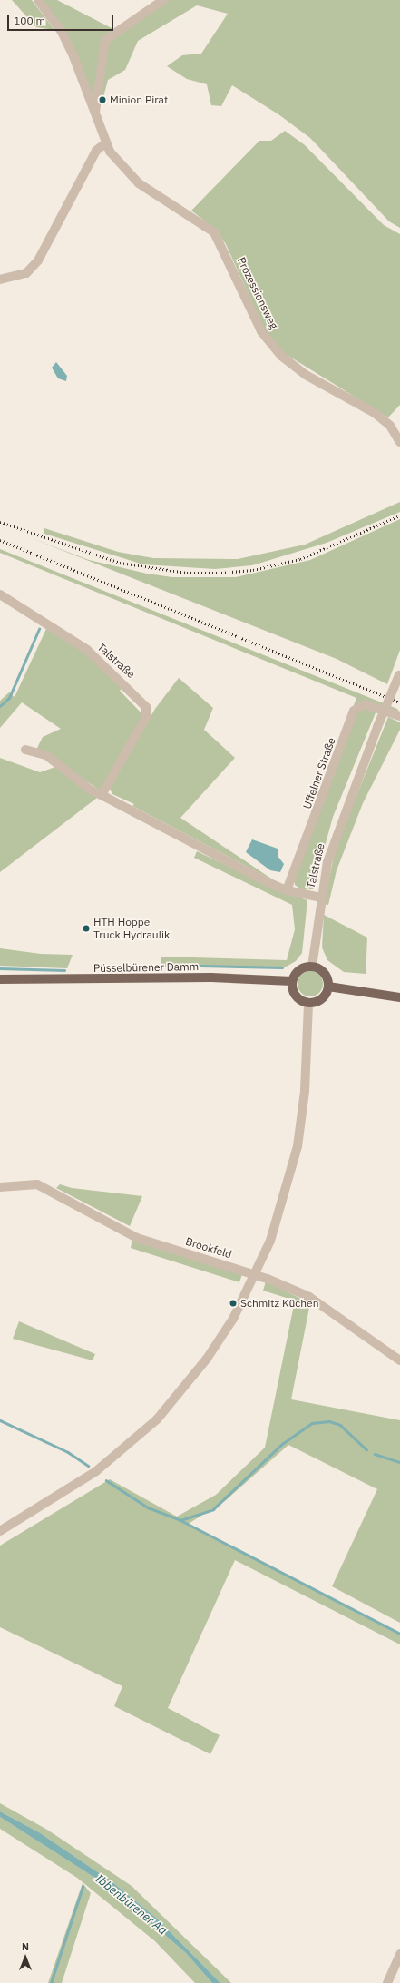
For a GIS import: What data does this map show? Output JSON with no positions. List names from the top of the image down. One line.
{"streets":{"main road":["Püsselbürener Damm"],"street":["Prozessionsweg","Talstraße","Uffelner Straße","Brookfeld"]},"crossings":[["Talstraße","Uffelner Straße"]],"water":["Ibbenbürener Aa"],"places":["Minion Pirat","HTH Hoppe Truck Hydraulik","Schmitz Küchen"],"scale_bar":"100 m","north":"top"}
